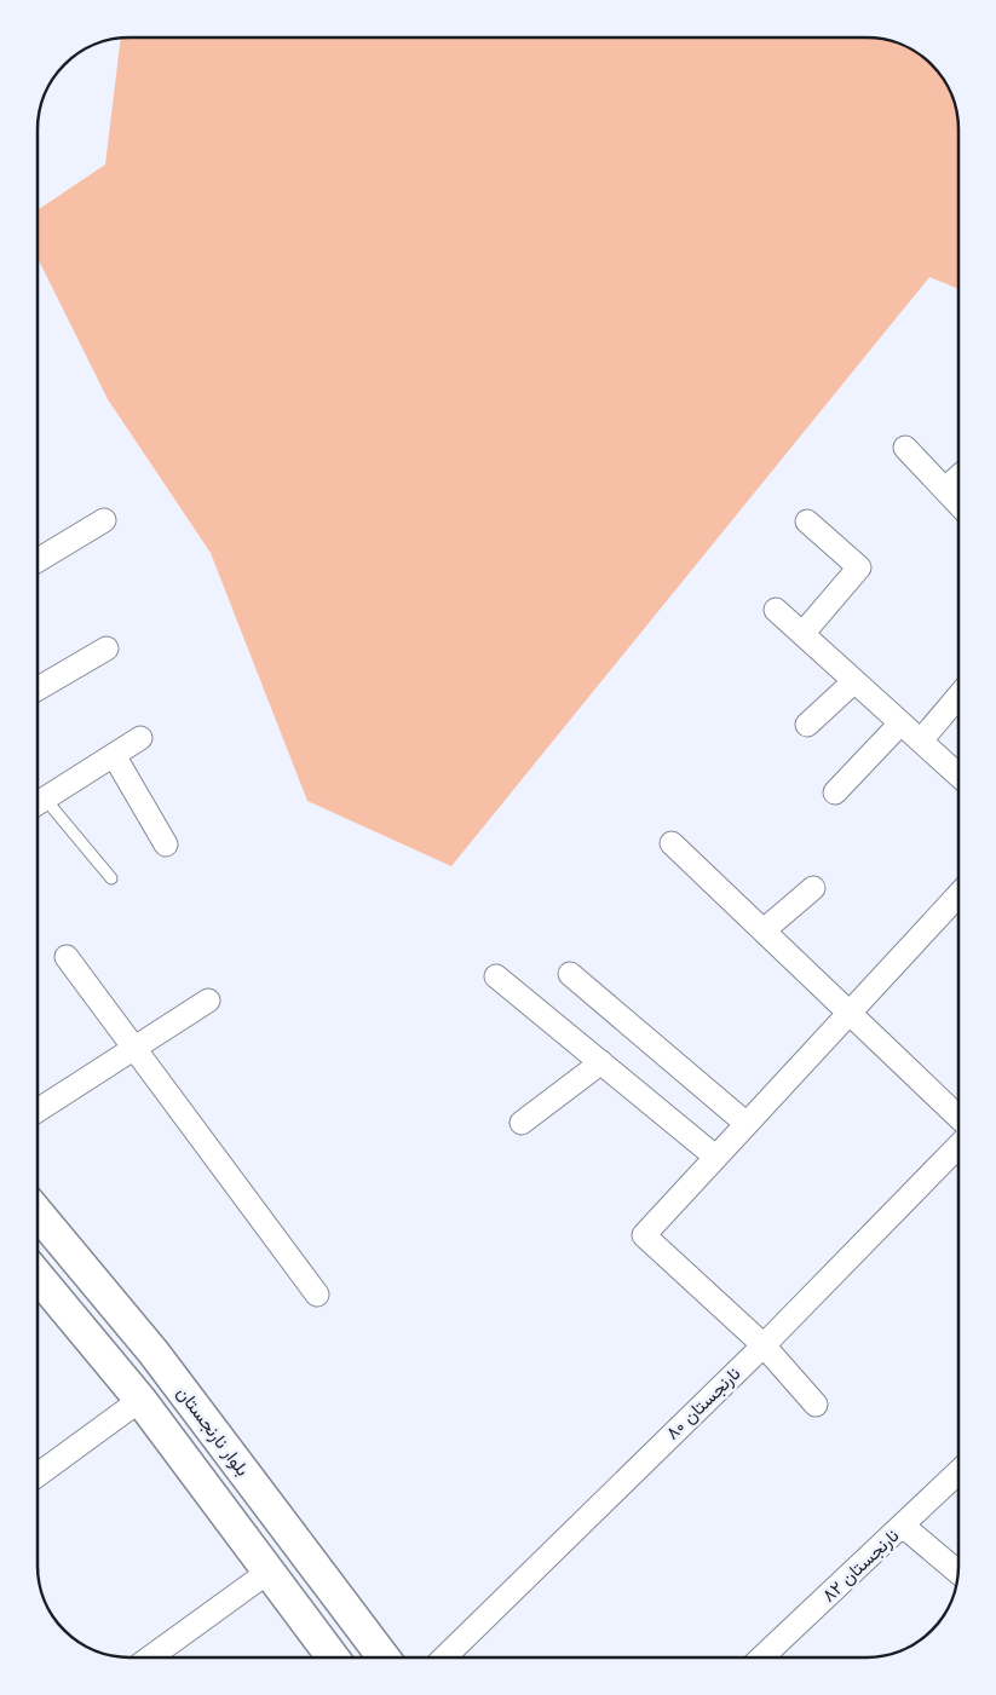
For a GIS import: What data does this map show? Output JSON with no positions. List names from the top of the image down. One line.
{"streets":{"main road":["بلوار نارنجستان"],"street":["نارنجستان ۸۰","نارنجستان ۸۲"]}}
